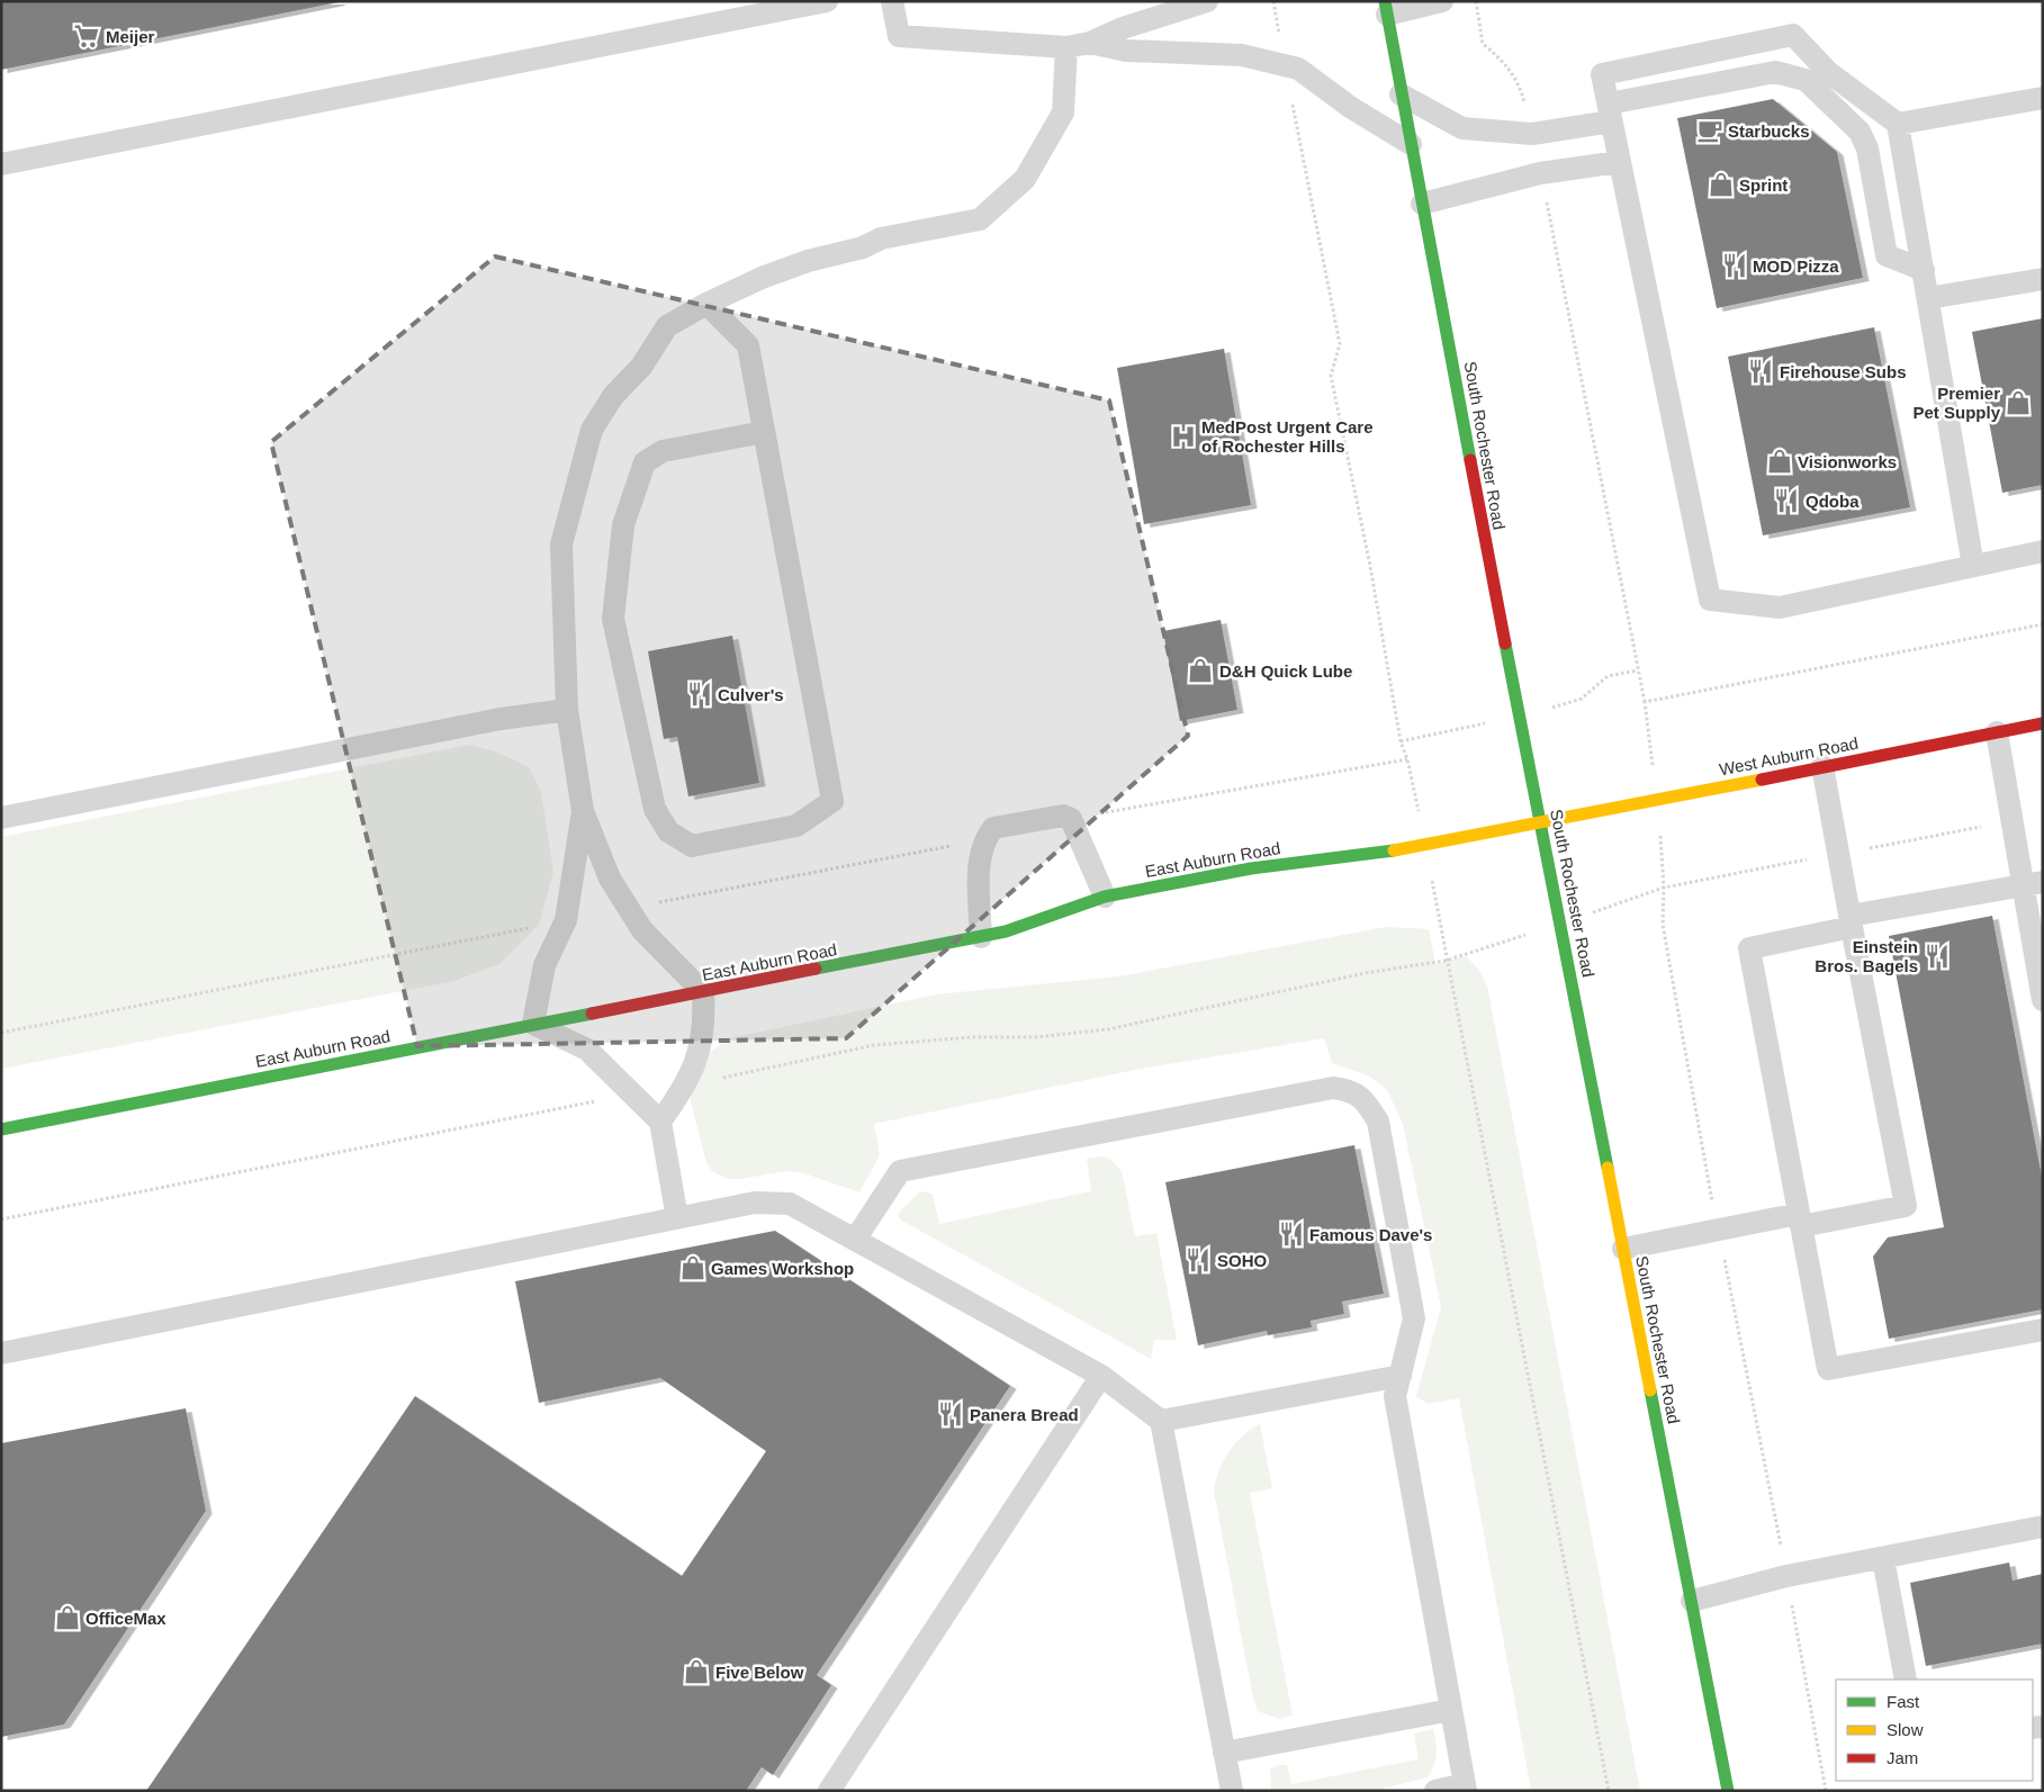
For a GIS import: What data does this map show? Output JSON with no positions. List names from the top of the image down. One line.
{"streets":{"main road":["South Rochester Road","West Auburn Road","East Auburn Road"]},"crossings":[["South Rochester Road","West Auburn Road"],["South Rochester Road","East Auburn Road"],["West Auburn Road","East Auburn Road"]],"places":{"supermarket":["Meijer"],"cafe":["Starbucks"],"shop":["Sprint","Premier Pet Supply","Visionworks","D&H Quick Lube","Games Workshop","OfficeMax","Five Below"],"restaurant":["MOD Pizza","Firehouse Subs","Qdoba","Culver's","Einstein Bros. Bagels","Famous Dave's","SOHO","Panera Bread"],"hospital":["MedPost Urgent Care of Rochester Hills"]},"legend":["Fast","Slow","Jam"]}
